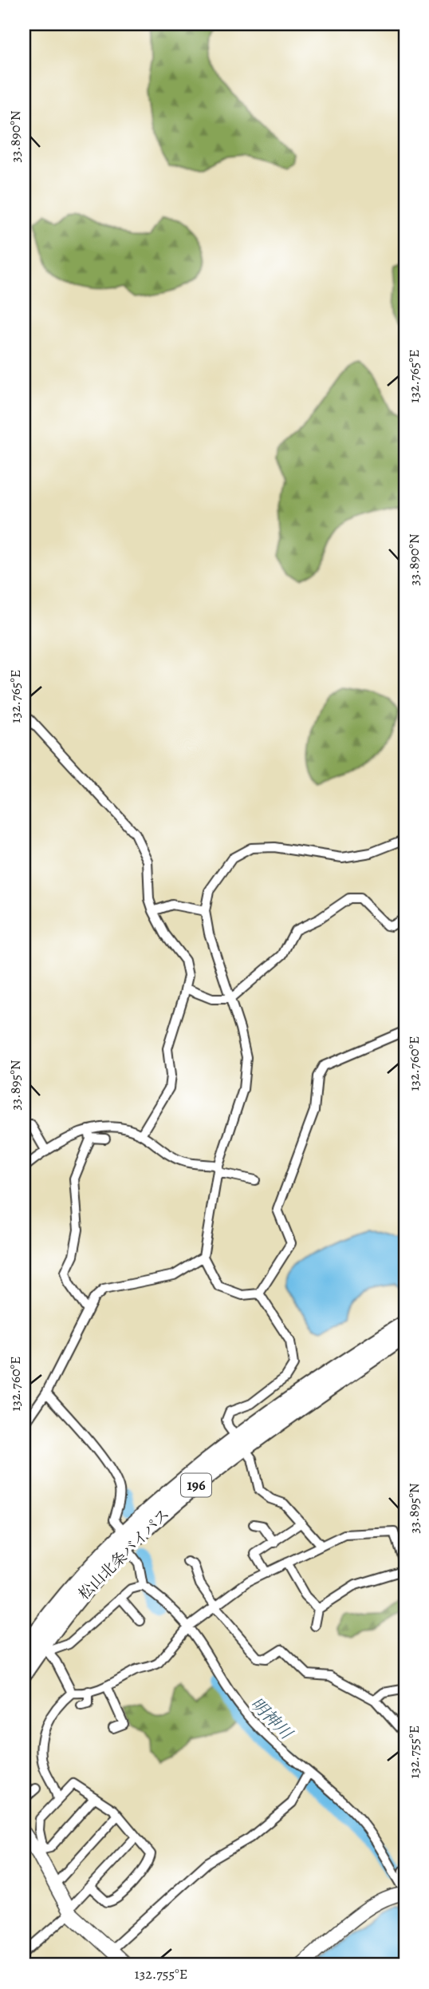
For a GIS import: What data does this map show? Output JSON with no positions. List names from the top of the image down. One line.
{"streets":{"highway":["196","松山北条バイパス"]},"water":["明神川"],"coordinates":["33.890°N","132.765°E","132.760°E","33.895°N","132.755°E"]}
